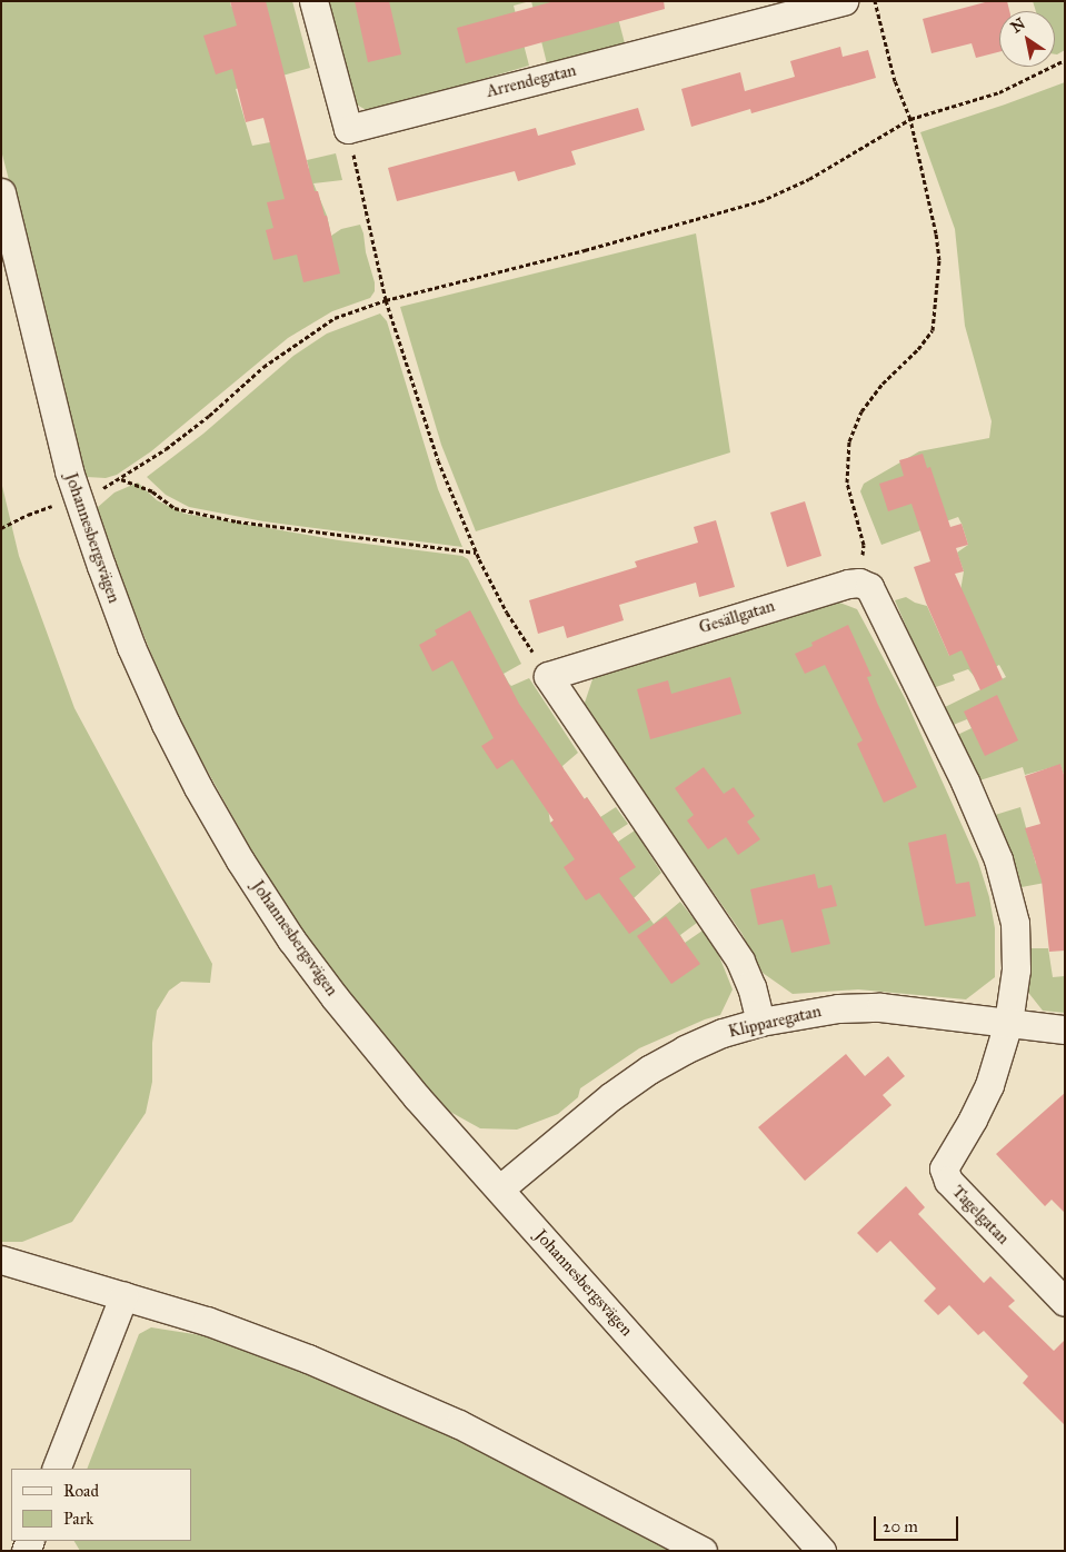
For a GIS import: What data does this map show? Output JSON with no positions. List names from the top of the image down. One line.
{"streets":{"street":["Arrendegatan","Johannesbergsvägen","Gesällgatan","Klipparegatan","Tagelgatan"]},"crossings":[["Johannesbergsvägen","Klipparegatan"],["Klipparegatan","Tagelgatan"]],"legend":["Road","Park"],"scale_bar":"20 m","north":"top left"}
